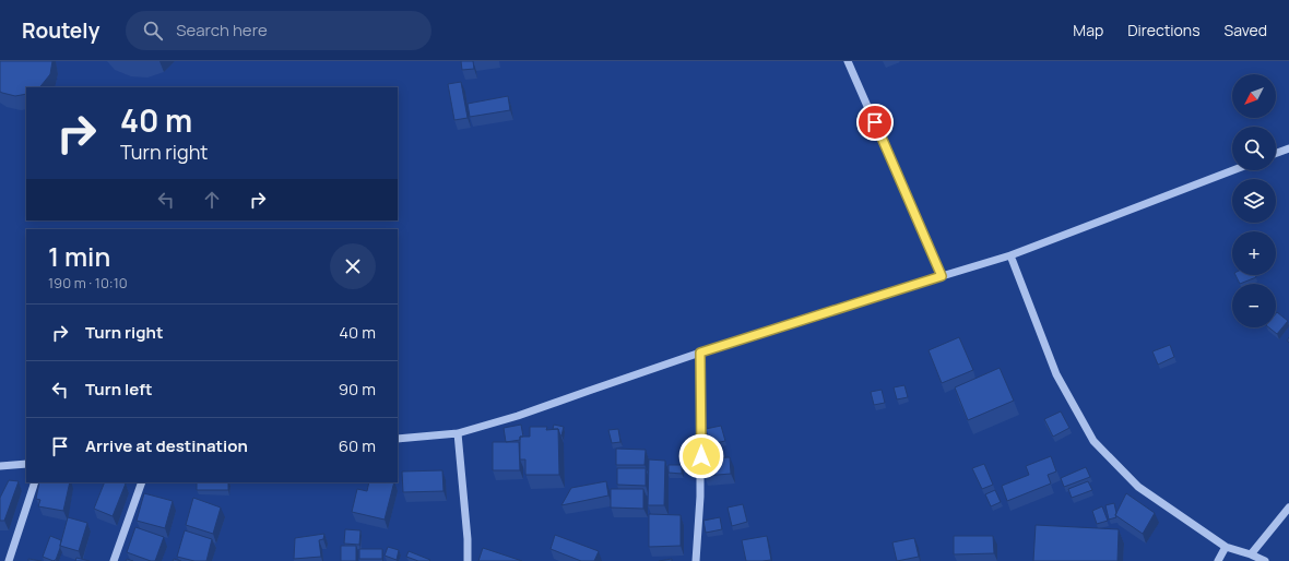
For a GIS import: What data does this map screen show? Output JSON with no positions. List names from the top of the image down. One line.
{"north":"bottom left","page":{"header":"Routely","search":"Search here","nav":["Map","Directions","Saved"],"map_buttons":["+","−"],"turn":["40 m","Turn right"],"heading":["1 min","190 m · 10:10"],"list":[{"name":"Turn right","value":"40 m"},{"name":"Turn left","value":"90 m"},{"name":"Arrive at destination","value":"60 m"}]}}
